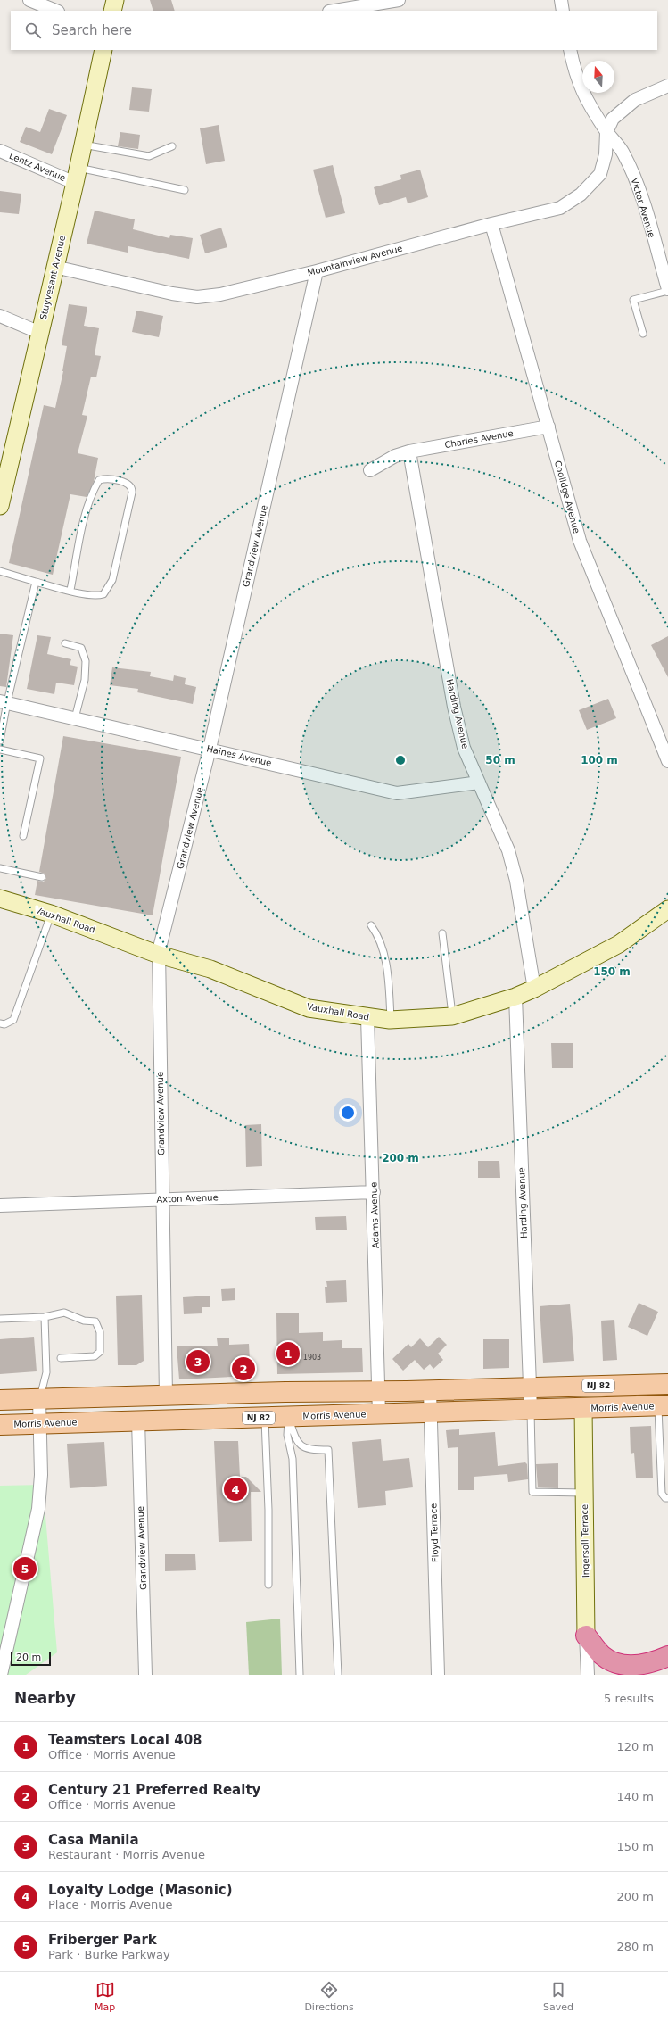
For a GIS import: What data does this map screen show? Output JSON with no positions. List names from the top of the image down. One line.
{"streets":{"main road":["NJ 82","Morris Avenue"],"street":["Lentz Avenue","Victor Avenue","Mountainview Avenue","Stuyvesant Avenue","Charles Avenue","Coolidge Avenue","Grandview Avenue","Harding Avenue","Haines Avenue","Vauxhall Road","Axton Avenue","Adams Avenue","Floyd Terrace","Ingersoll Terrace"]},"crossings":[["Lentz Avenue","Stuyvesant Avenue"],["Victor Avenue","Mountainview Avenue"],["Mountainview Avenue","Stuyvesant Avenue"],["Mountainview Avenue","Coolidge Avenue"],["Mountainview Avenue","Grandview Avenue"],["Charles Avenue","Coolidge Avenue"],["Charles Avenue","Harding Avenue"],["Grandview Avenue","Haines Avenue"],["Grandview Avenue","Vauxhall Road"],["Grandview Avenue","Axton Avenue"],["Grandview Avenue","NJ 82"],["Grandview Avenue","Morris Avenue"],["Harding Avenue","Haines Avenue"],["Harding Avenue","Vauxhall Road"],["Harding Avenue","NJ 82"],["Harding Avenue","Morris Avenue"],["Vauxhall Road","Adams Avenue"],["Axton Avenue","Adams Avenue"],["Adams Avenue","NJ 82"],["Adams Avenue","Morris Avenue"],["NJ 82","Floyd Terrace"],["Morris Avenue","Floyd Terrace"],["Morris Avenue","Ingersoll Terrace"]],"house_numbers":["1903"],"scale_bar":"20 m","north":"top","page":{"search":"Search here","pins":["1","3","2","4","5"],"scale":"20 m","heading":["Nearby","5 results"],"list":[{"mark":"1","name":"Teamsters Local 408","note":"Office · Morris Avenue","value":"120 m"},{"mark":"2","name":"Century 21 Preferred Realty","note":"Office · Morris Avenue","value":"140 m"},{"mark":"3","name":"Casa Manila","note":"Restaurant · Morris Avenue","value":"150 m"},{"mark":"4","name":"Loyalty Lodge (Masonic)","note":"Place · Morris Avenue","value":"200 m"},{"mark":"5","name":"Friberger Park","note":"Park · Burke Parkway","value":"280 m"}],"nav":["Map","Directions","Saved"]},"rings":["50 m","100 m","150 m","200 m"]}
